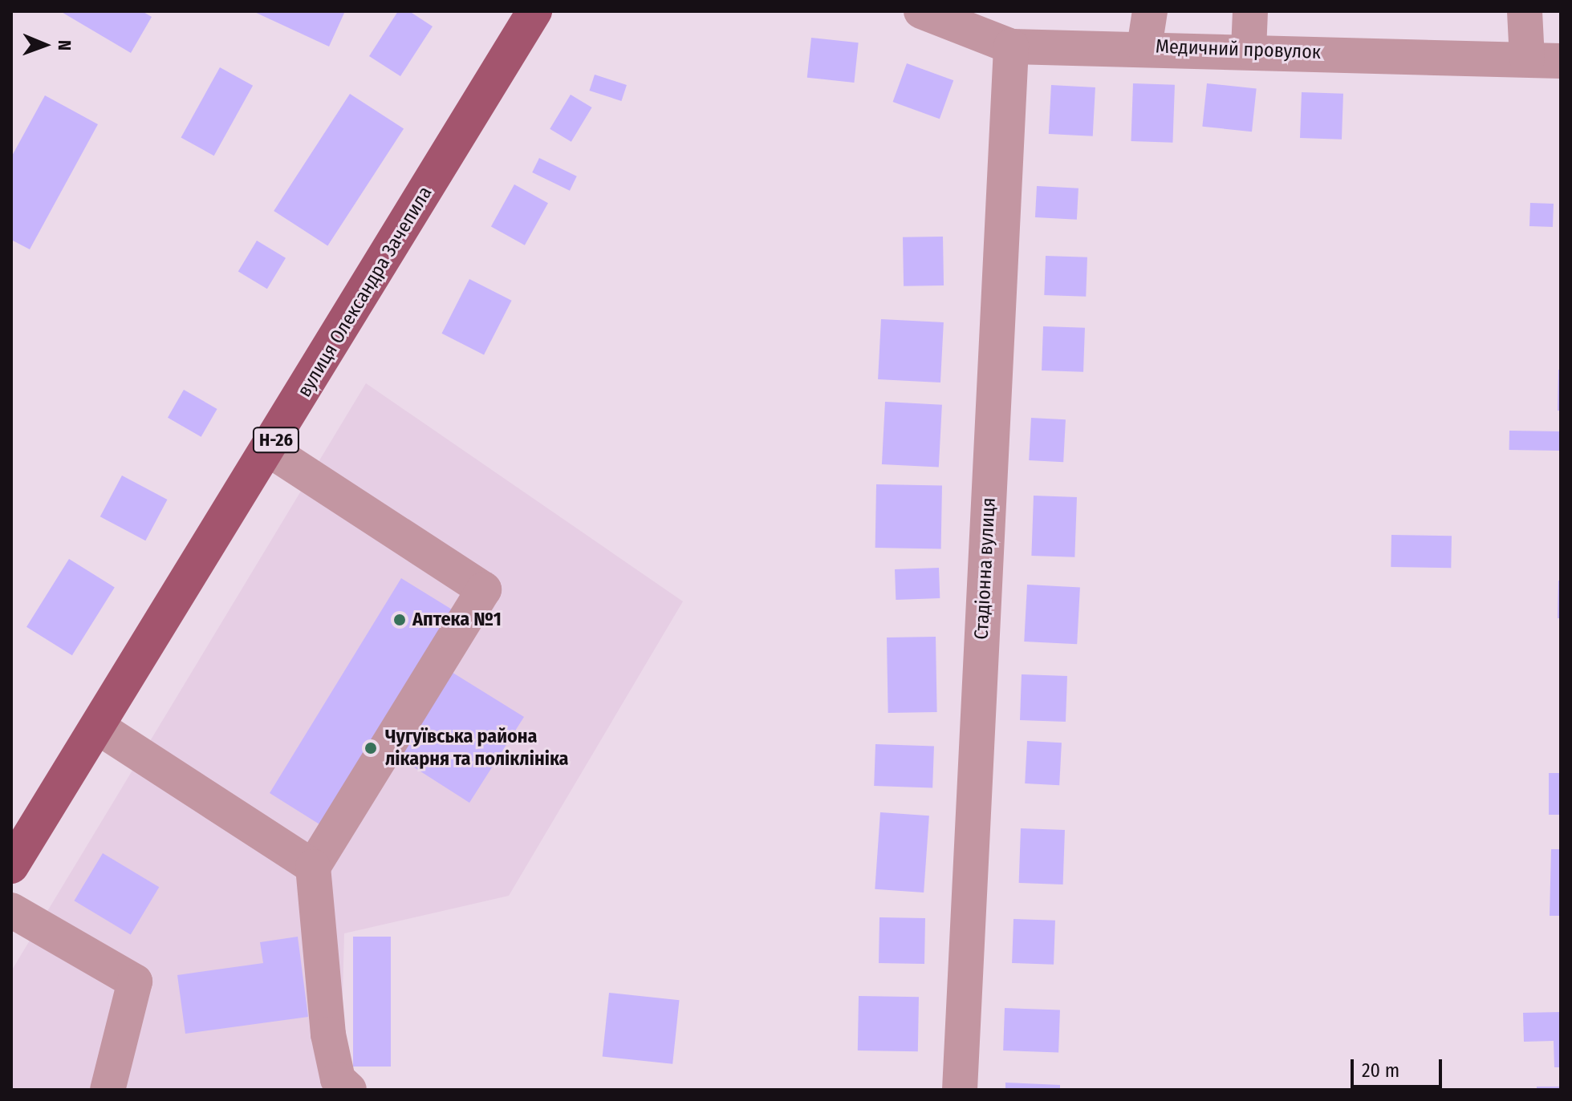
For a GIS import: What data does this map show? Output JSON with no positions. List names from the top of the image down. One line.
{"streets":{"main road":["вулиця Олександра Зачепила","Н-26"],"street":["Медичний провулок","Стадіонна вулиця"]},"crossings":[["Медичний провулок","Стадіонна вулиця"]],"places":["Аптека №1","Чугуївська района лікарня та поліклініка"],"scale_bar":"20 m","north":"right"}
